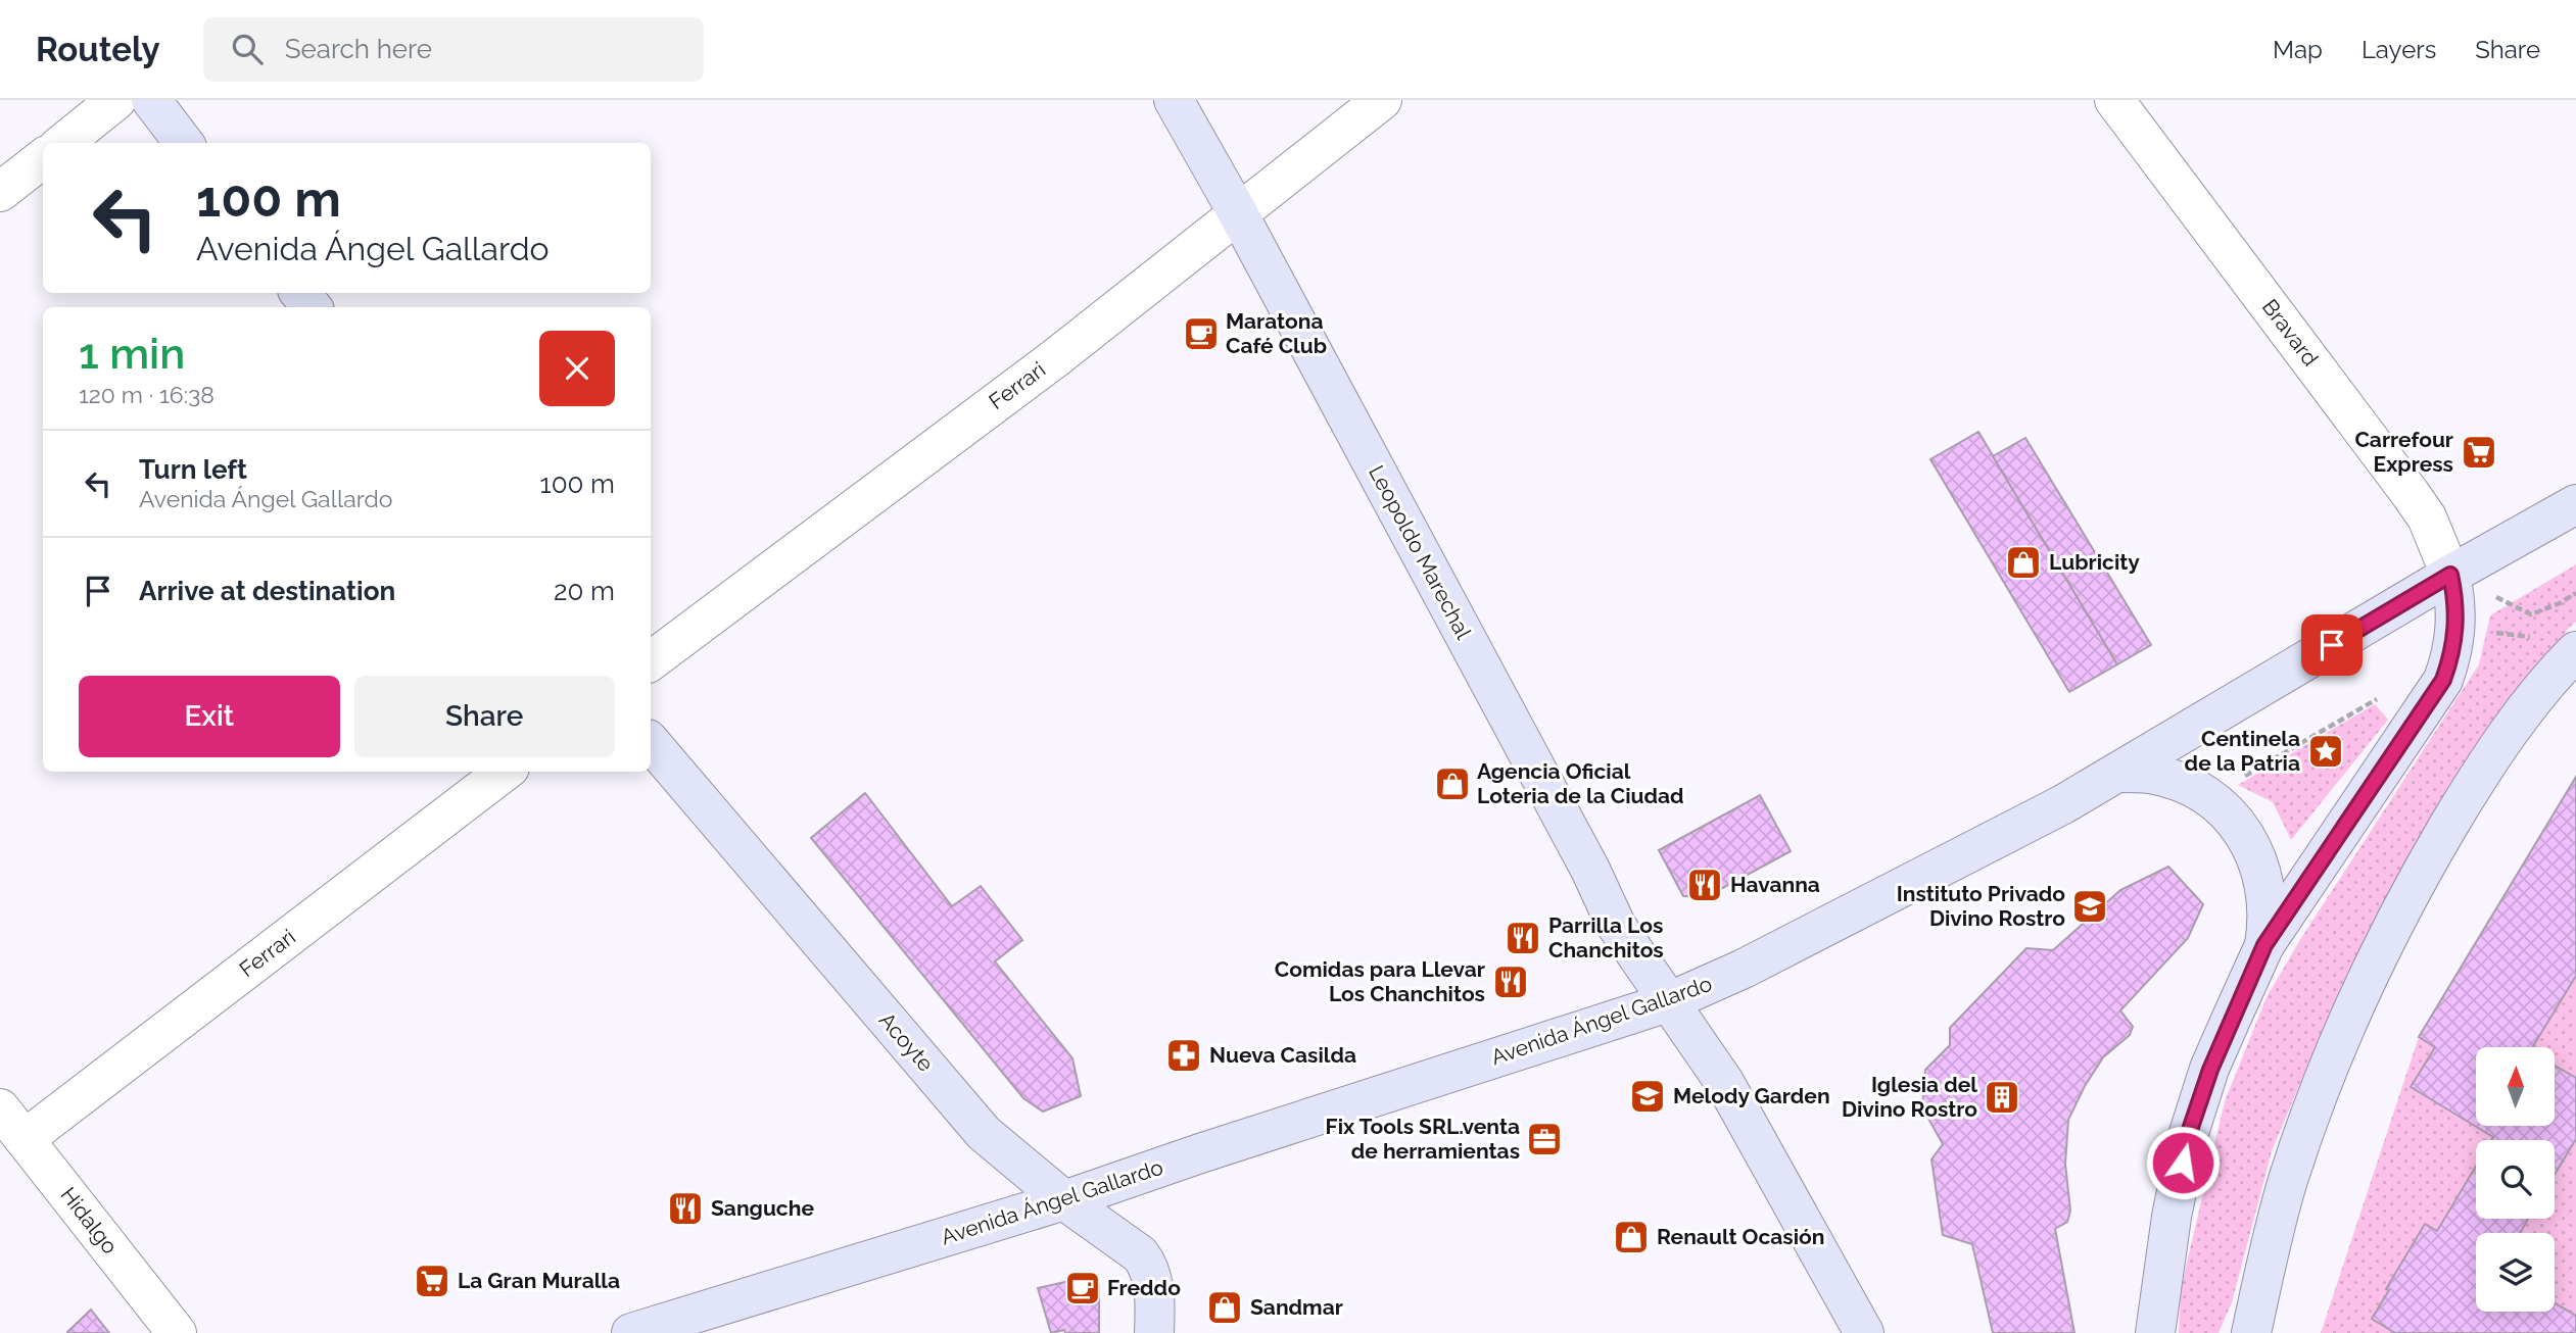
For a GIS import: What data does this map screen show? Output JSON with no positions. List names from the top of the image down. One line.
{"streets":{"main road":["Leopoldo Marechal","Avenida Ángel Gallardo","Acoyte"],"street":["Bravard","Ferrari","Hidalgo"]},"crossings":[["Bravard","Avenida Ángel Gallardo"],["Ferrari","Leopoldo Marechal"],["Ferrari","Hidalgo"],["Leopoldo Marechal","Avenida Ángel Gallardo"],["Avenida Ángel Gallardo","Acoyte"]],"places":{"cafe":["Maratona Café Club","Freddo"],"supermarket":["Carrefour Express","La Gran Muralla"],"shop":["Lubricity","Agencia Oficial Loteria de la Ciudad","Renault Ocasión","Sandmar"],"place":["Centinela de la Patria"],"restaurant":["Havanna","Parrilla Los Chanchitos","Comidas para Llevar Los Chanchitos","Sanguche"],"school or university":["Instituto Privado Divino Rostro","Melody Garden"],"pharmacy":["Nueva Casilda"],"building":["Iglesia del Divino Rostro"],"office":["Fix Tools SRL.venta de herramientas"]},"north":"top","page":{"header":"Routely","search":"Search here","nav":["Map","Layers","Share"],"turn":["100 m","Avenida Ángel Gallardo"],"heading":["1 min","120 m · 16:38"],"list":[{"name":"Turn left","note":"Avenida Ángel Gallardo","value":"100 m"},{"name":"Arrive at destination","value":"20 m"}],"buttons":["Exit","Share"]}}
